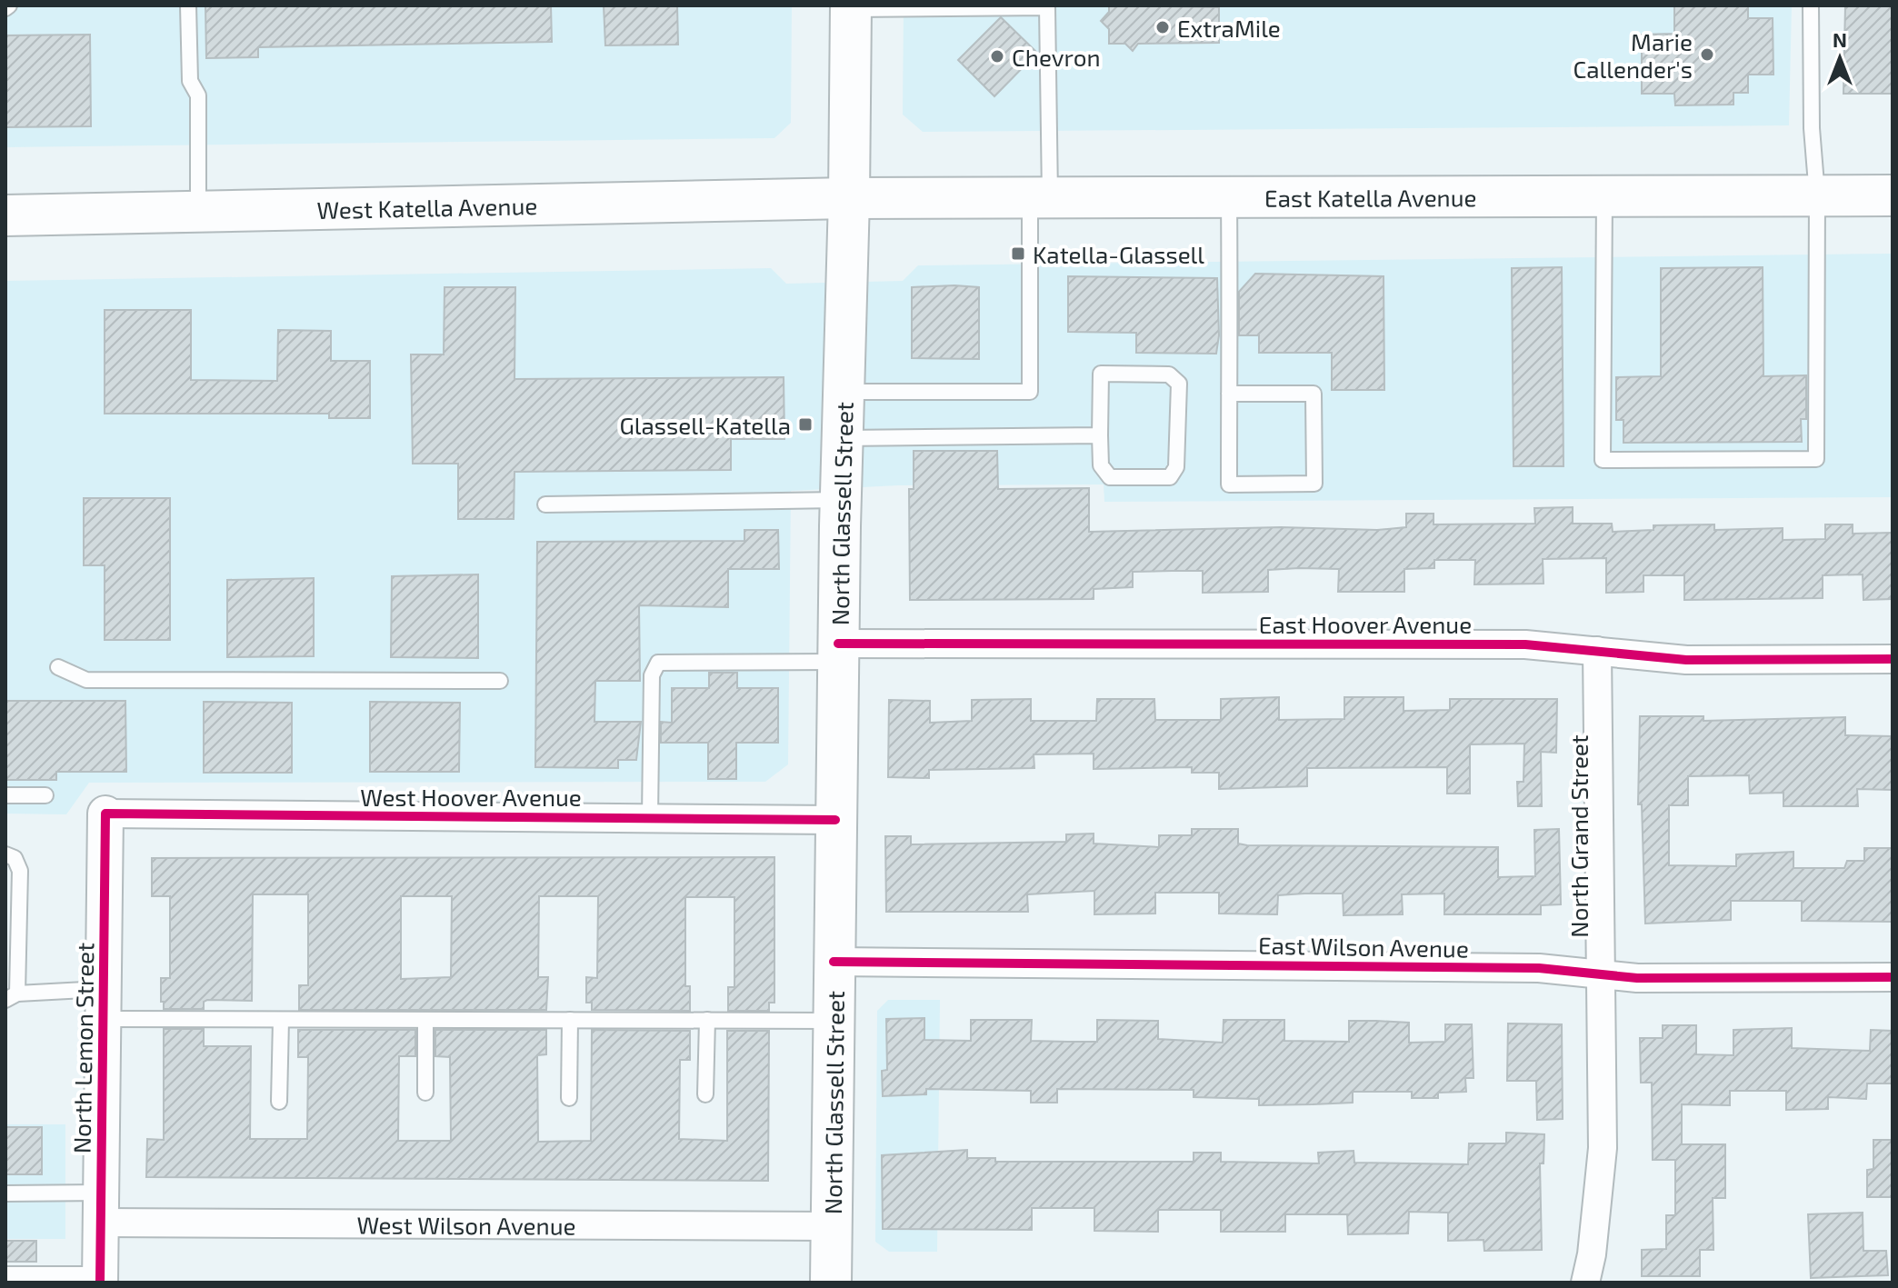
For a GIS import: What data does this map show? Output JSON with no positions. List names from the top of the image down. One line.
{"streets":{"main road":["East Katella Avenue","West Katella Avenue","North Glassell Street"],"street":["East Hoover Avenue","West Hoover Avenue","North Grand Street","East Wilson Avenue","North Lemon Street","West Wilson Avenue"]},"crossings":[["East Katella Avenue","West Katella Avenue"],["East Katella Avenue","North Glassell Street"],["West Katella Avenue","North Glassell Street"],["North Glassell Street","East Hoover Avenue"],["North Glassell Street","West Hoover Avenue"],["North Glassell Street","East Wilson Avenue"],["North Glassell Street","West Wilson Avenue"],["East Hoover Avenue","North Grand Street"],["West Hoover Avenue","North Lemon Street"],["North Grand Street","East Wilson Avenue"],["North Lemon Street","West Wilson Avenue"]],"places":{"other":["ExtraMile","Marie Callender's","Chevron"],"transit":["Katella-Glassell","Glassell-Katella"]},"north":"top"}
